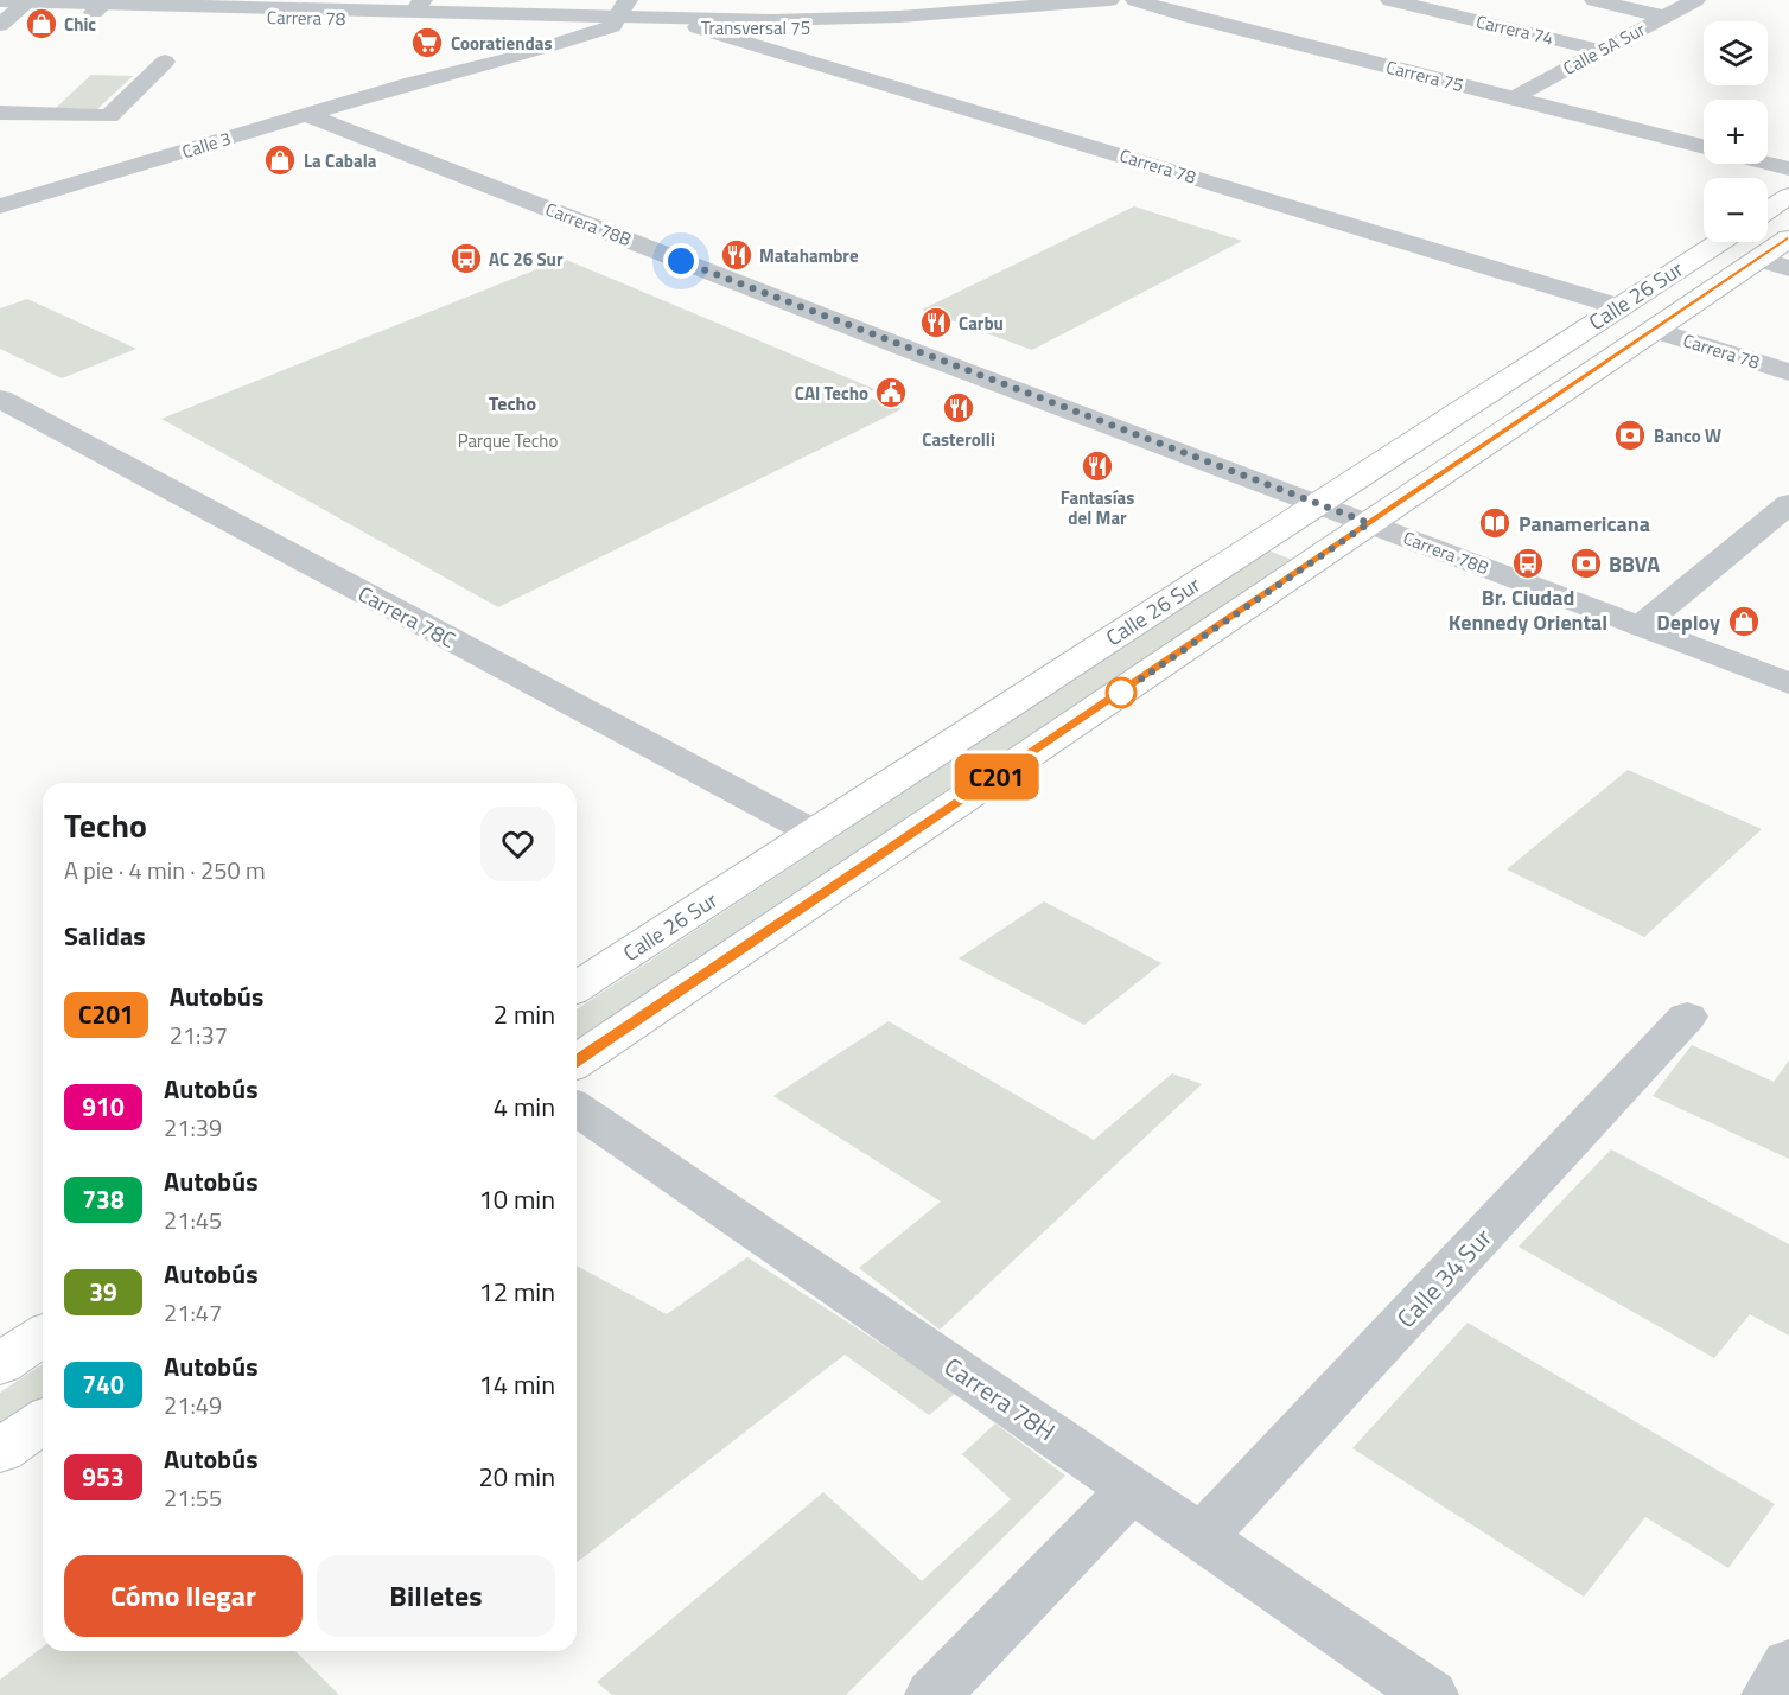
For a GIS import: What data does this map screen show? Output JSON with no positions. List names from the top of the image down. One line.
{"streets":{"main road":["Calle 26 Sur"],"street":["Carrera 78","Transversal 75","Carrera 74","Calle 5A Sur","Carrera 75","Calle 3","Carrera 78B","Carrera 78C","Calle 34 Sur","Carrera 78H"]},"crossings":[["Carrera 78","Transversal 75"],["Carrera 78","Calle 3"],["Carrera 78","Calle 26 Sur"],["Transversal 75","Calle 3"],["Carrera 74","Calle 5A Sur"],["Calle 5A Sur","Carrera 75"],["Calle 3","Carrera 78B"],["Carrera 78B","Calle 26 Sur"],["Calle 26 Sur","Carrera 78C"],["Calle 34 Sur","Carrera 78H"]],"districts":["Techo"],"parks":["Parque Techo"],"places":{"shop":["Chic","La Cabala","Deploy"],"supermarket":["Cooratiendas"],"restaurant":["Matahambre","Carbu","Casterolli","Fantasías del Mar"],"bus stop":["AC 26 Sur","Br. Ciudad Kennedy Oriental"],"public building":["CAI Techo"],"bank":["Banco W","BBVA"],"library":["Panamericana"]},"lines":["bus line C201"],"page":{"on_map":"C201","map_buttons":["+","−"],"heading":[["Techo","A pie · 4 min · 250 m"],"Salidas"],"list":[{"mark":"C201","name":"Autobús","note":"21:37","value":"2 min"},{"mark":"910","name":"Autobús","note":"21:39","value":"4 min"},{"mark":"738","name":"Autobús","note":"21:45","value":"10 min"},{"mark":"39","name":"Autobús","note":"21:47","value":"12 min"},{"mark":"740","name":"Autobús","note":"21:49","value":"14 min"},{"mark":"953","name":"Autobús","note":"21:55","value":"20 min"}],"buttons":["Cómo llegar","Billetes"]}}
